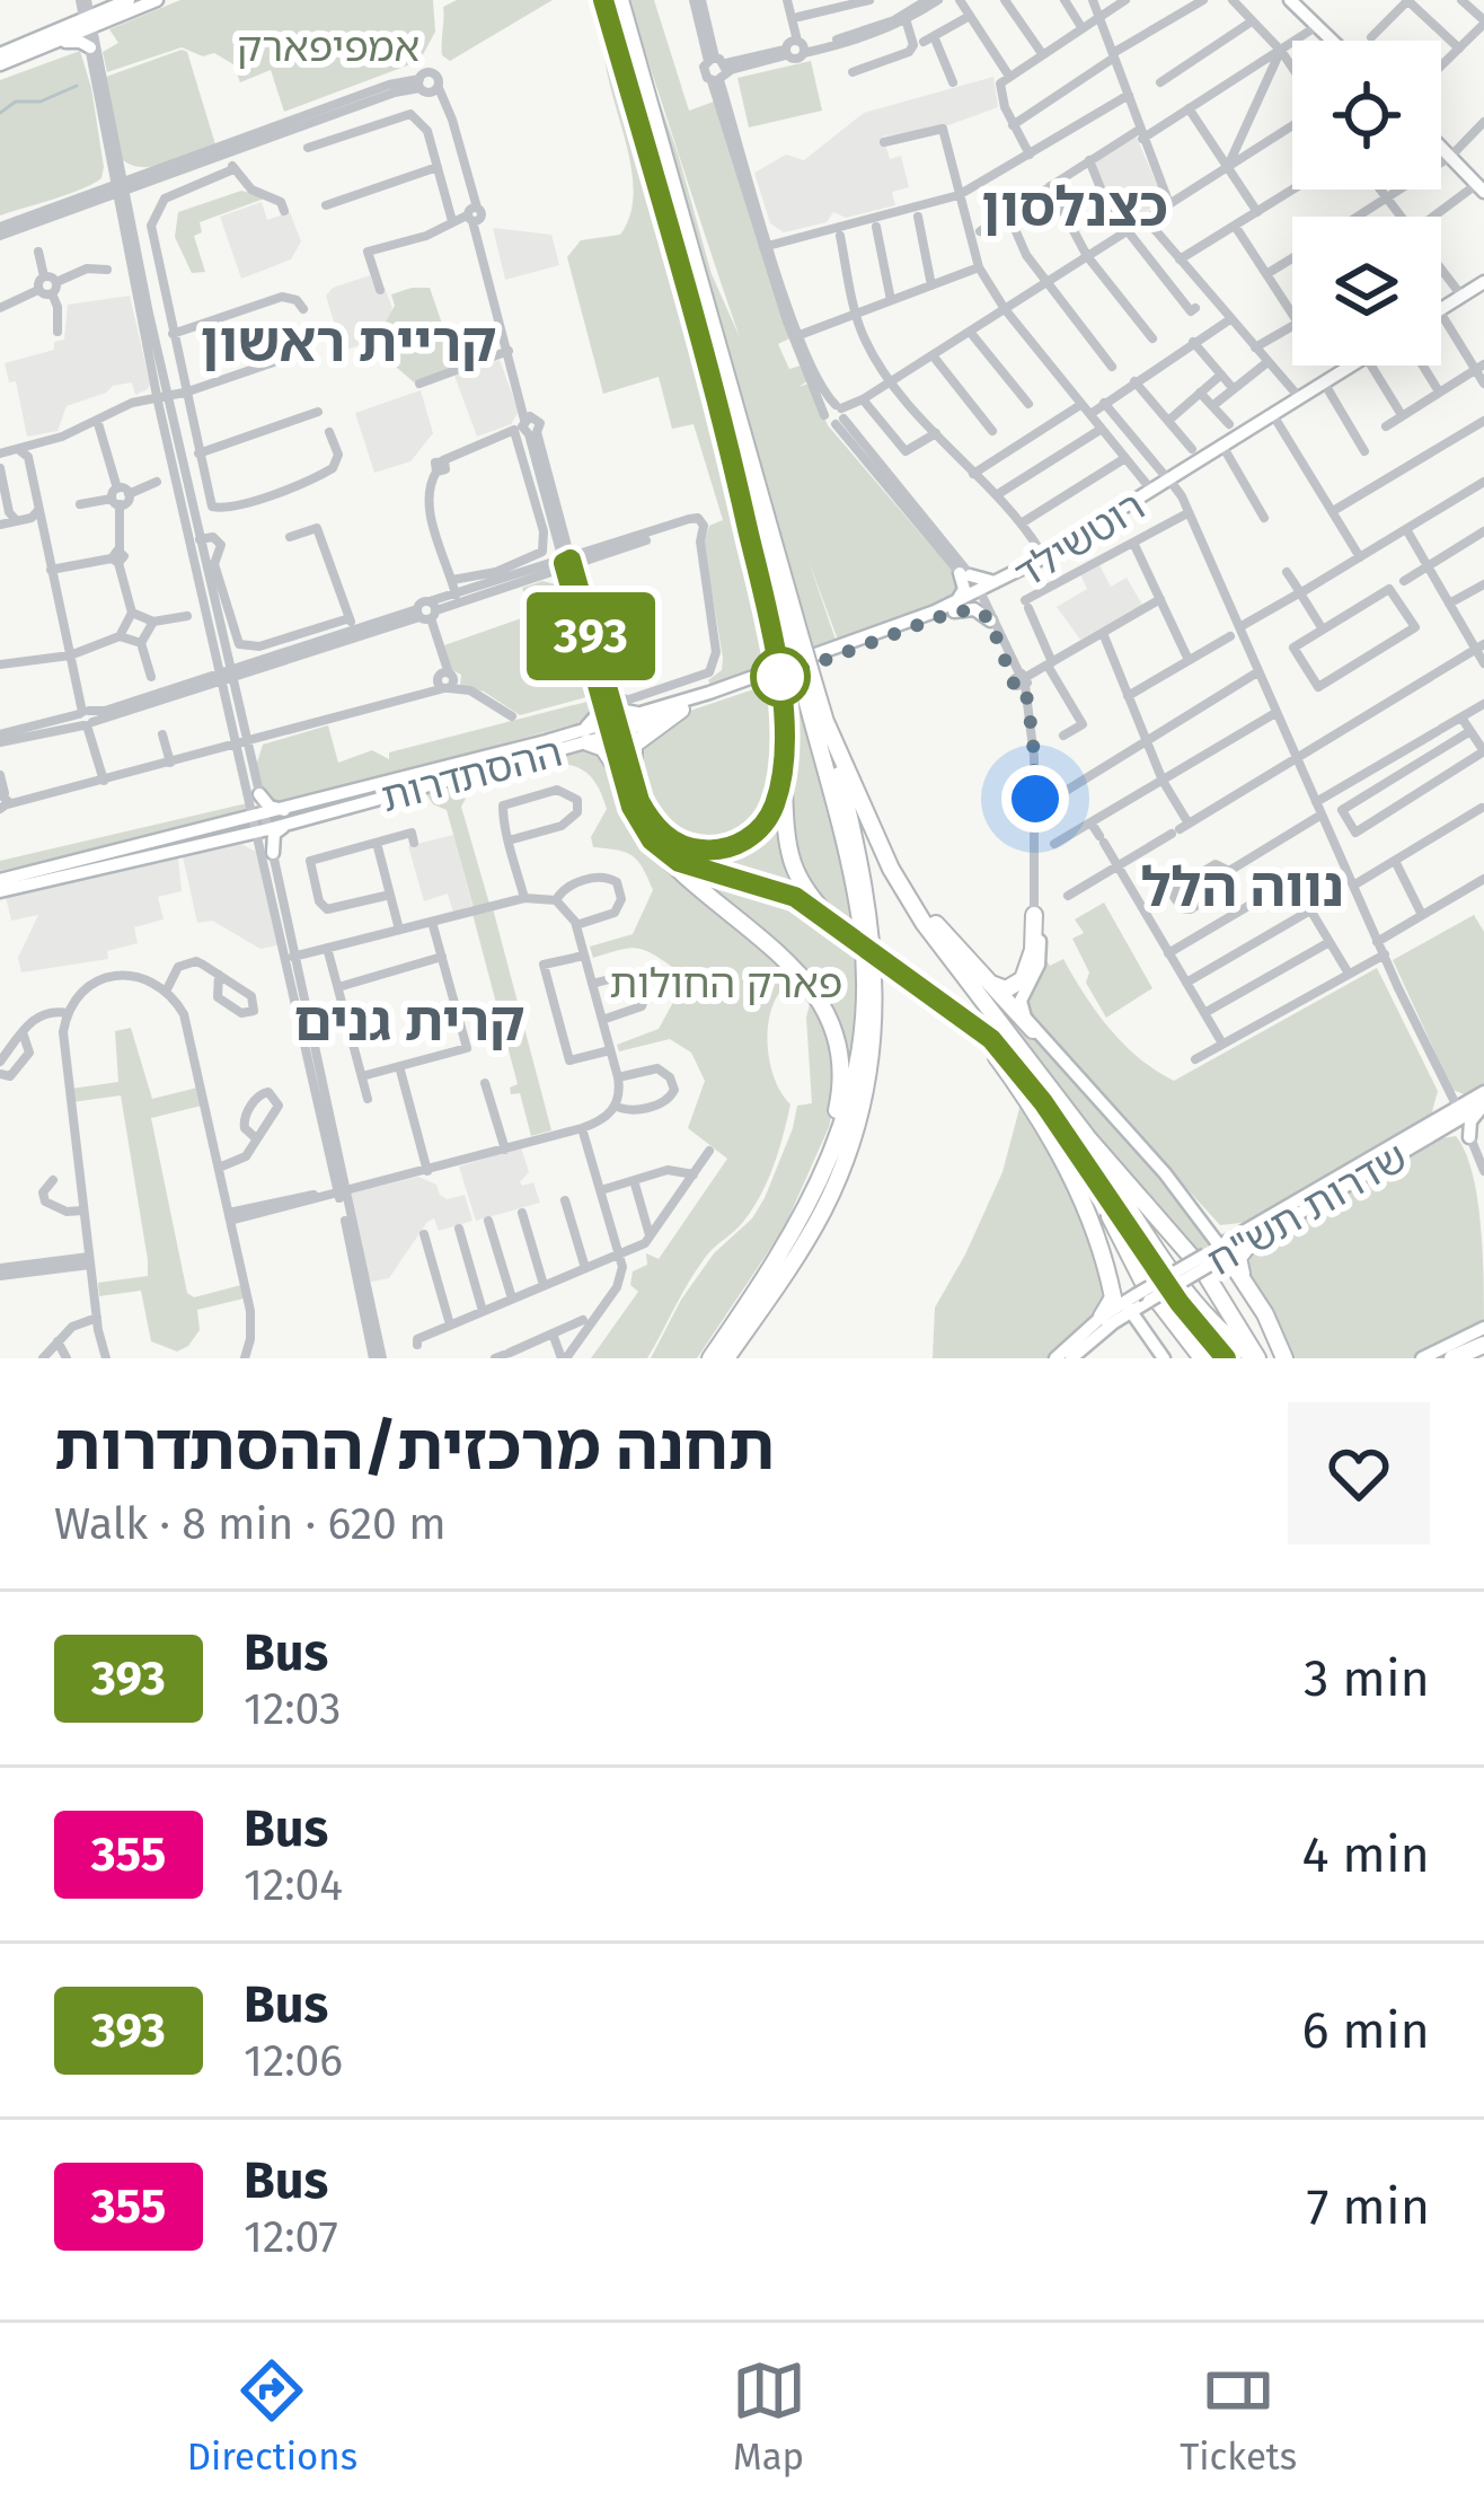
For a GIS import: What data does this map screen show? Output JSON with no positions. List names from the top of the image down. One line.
{"streets":{"main road":["רוטשילד","ההסתדרות","שדרות תש\"ח"]},"crossings":[["רוטשילד","ההסתדרות"]],"districts":["כצנלסון","קריית ראשון","נווה הלל","קרית גנים"],"parks":["אמפיפארק","פארק החולות"],"lines":["bus line 393"],"page":{"on_map":"393","heading":["תחנה מרכזית/ההסתדרות","Walk · 8 min · 620 m"],"list":[{"mark":"393","name":"Bus","note":"12:03","value":"3 min"},{"mark":"355","name":"Bus","note":"12:04","value":"4 min"},{"mark":"393","name":"Bus","note":"12:06","value":"6 min"},{"mark":"355","name":"Bus","note":"12:07","value":"7 min"}],"tabs":["Directions","Map","Tickets"]}}
